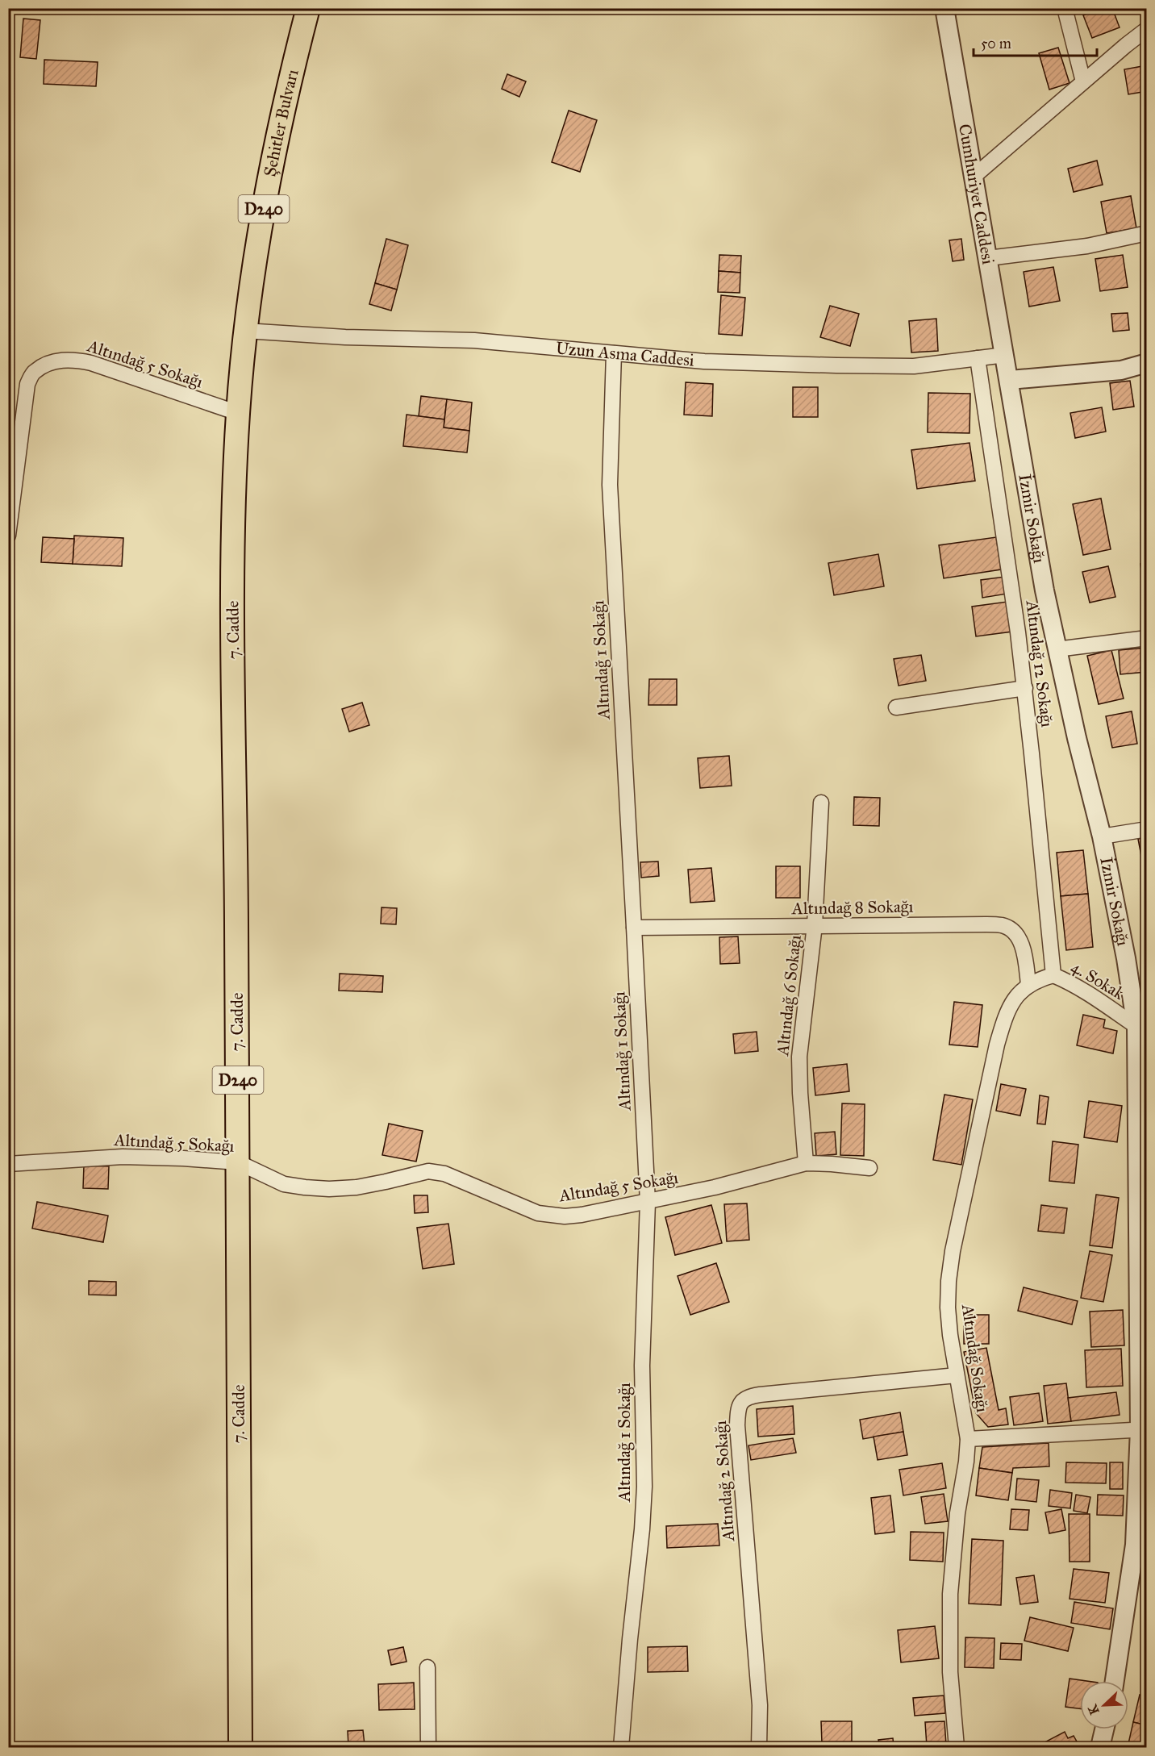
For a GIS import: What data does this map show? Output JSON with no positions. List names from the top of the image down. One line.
{"streets":{"main road":["Şehitler Bulvarı","D240","7. Cadde"],"street":["Cumhuriyet Caddesi","Uzun Asma Caddesi","Altındağ 5 Sokağı","İzmir Sokağı","Altındağ 1 Sokağı","Altındağ 12 Sokağı","Altındağ 8 Sokağı","4. Sokak","Altındağ 6 Sokağı","Altındağ Sokağı","Altındağ 2 Sokağı"]},"crossings":[["Şehitler Bulvarı","Uzun Asma Caddesi"],["Şehitler Bulvarı","Altındağ 5 Sokağı"],["Şehitler Bulvarı","7. Cadde"],["Cumhuriyet Caddesi","Uzun Asma Caddesi"],["Cumhuriyet Caddesi","İzmir Sokağı"],["Uzun Asma Caddesi","Altındağ 1 Sokağı"],["Uzun Asma Caddesi","Altındağ 12 Sokağı"],["Altındağ 5 Sokağı","7. Cadde"],["Altındağ 5 Sokağı","Altındağ 1 Sokağı"],["Altındağ 5 Sokağı","Altındağ 6 Sokağı"],["İzmir Sokağı","4. Sokak"],["Altındağ 1 Sokağı","Altındağ 8 Sokağı"],["Altındağ 12 Sokağı","4. Sokak"],["Altındağ 12 Sokağı","Altındağ Sokağı"],["Altındağ 8 Sokağı","Altındağ 6 Sokağı"],["Altındağ 8 Sokağı","Altındağ Sokağı"],["4. Sokak","Altındağ Sokağı"],["Altındağ Sokağı","Altındağ 2 Sokağı"]],"scale_bar":"50 m","north":"bottom left"}
